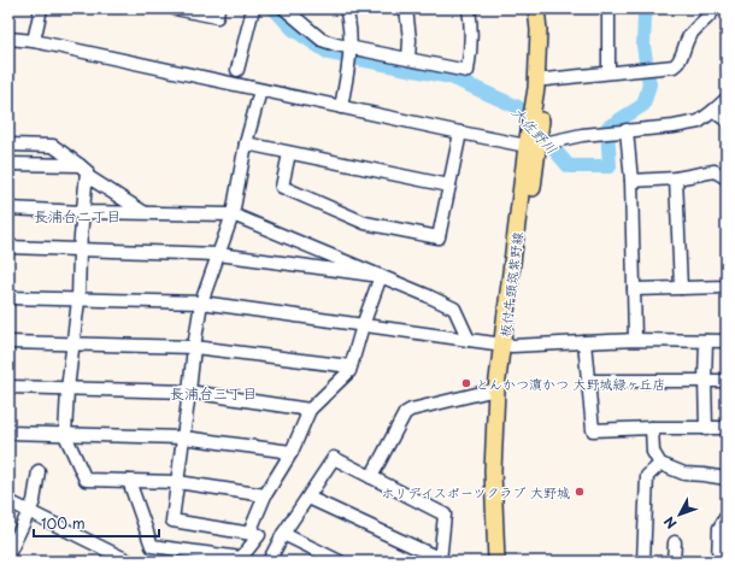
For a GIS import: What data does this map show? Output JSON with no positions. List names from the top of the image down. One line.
{"streets":{"main road":["板付牛頸筑紫野線"]},"districts":["長浦台二丁目","長浦台三丁目"],"water":["大佐野川"],"places":["とんかつ濵かつ 大野城緑ヶ丘店","ホリデイスポーツクラブ 大野城"],"scale_bar":"100 m","north":"bottom left"}
